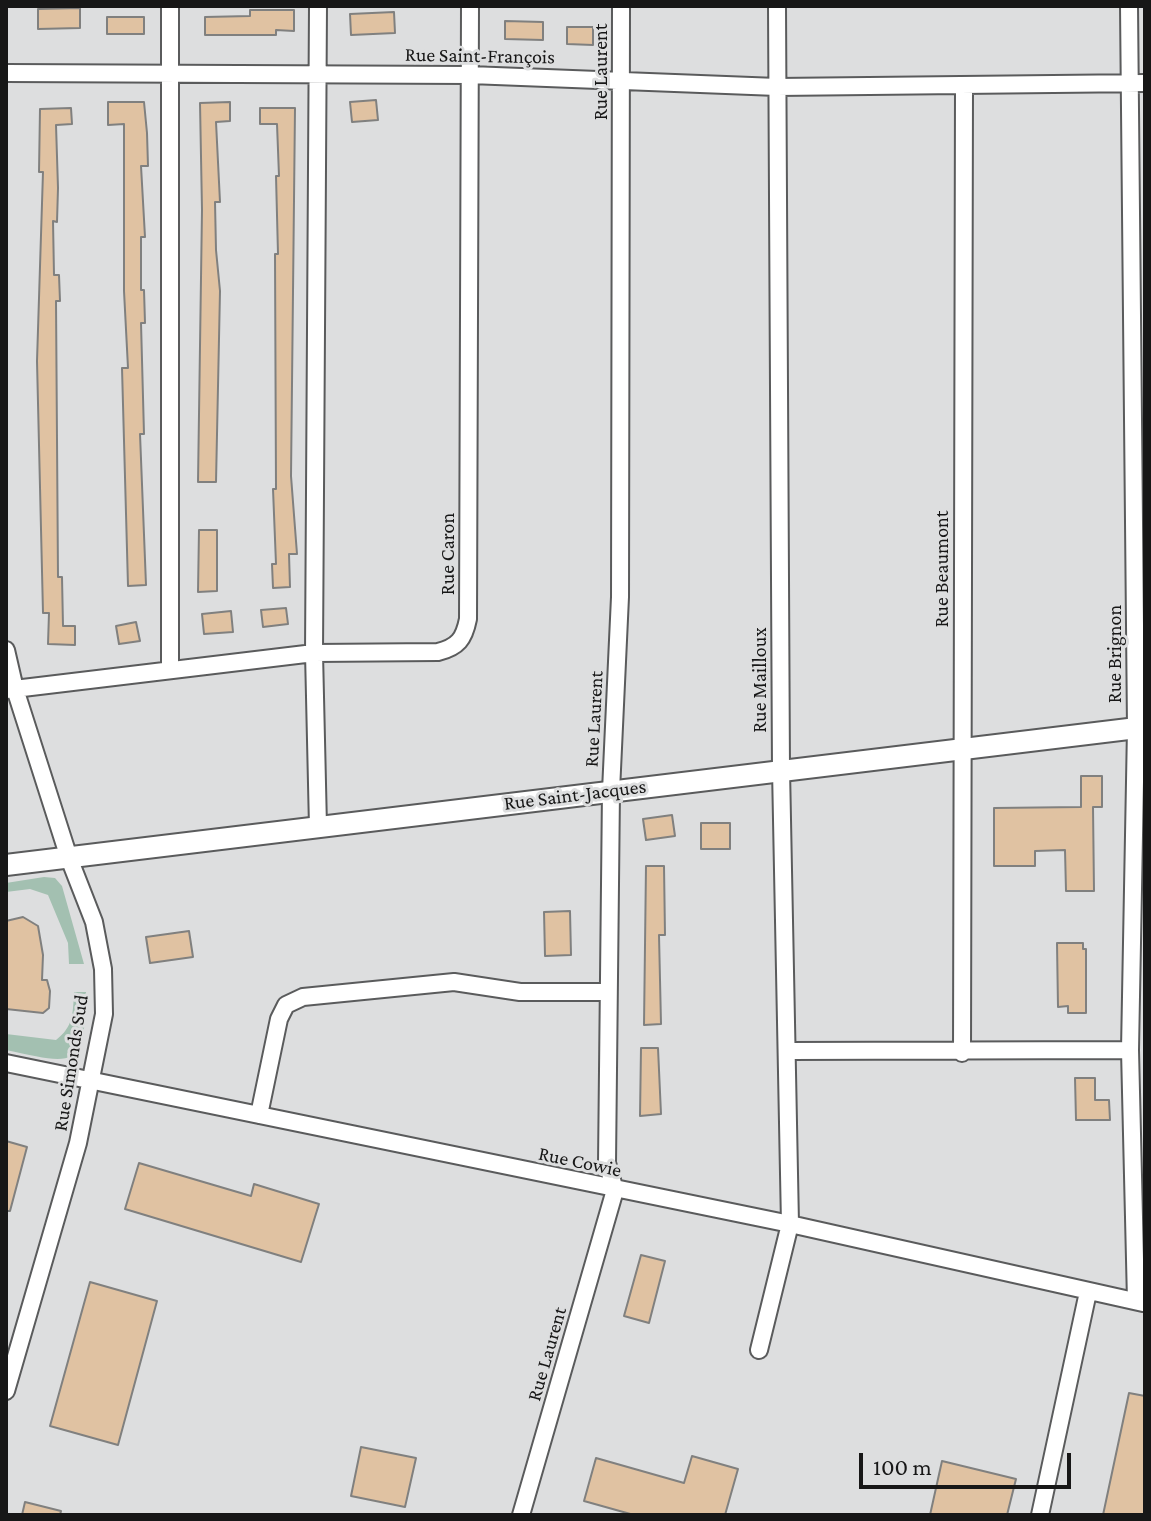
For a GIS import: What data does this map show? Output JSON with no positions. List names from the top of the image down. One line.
{"streets":{"main road":["Rue Saint-Jacques"],"street":["Rue Saint-François","Rue Laurent","Rue Caron","Rue Beaumont","Rue Brignon","Rue Mailloux","Rue Simonds Sud","Rue Cowie"]},"crossings":[["Rue Saint-François","Rue Laurent"],["Rue Saint-François","Rue Caron"],["Rue Saint-François","Rue Beaumont"],["Rue Saint-François","Rue Brignon"],["Rue Saint-François","Rue Mailloux"],["Rue Laurent","Rue Saint-Jacques"],["Rue Laurent","Rue Cowie"],["Rue Caron","Rue Simonds Sud"],["Rue Beaumont","Rue Saint-Jacques"],["Rue Brignon","Rue Saint-Jacques"],["Rue Brignon","Rue Cowie"],["Rue Mailloux","Rue Saint-Jacques"],["Rue Mailloux","Rue Cowie"],["Rue Saint-Jacques","Rue Simonds Sud"],["Rue Simonds Sud","Rue Cowie"]],"scale_bar":"100 m"}
